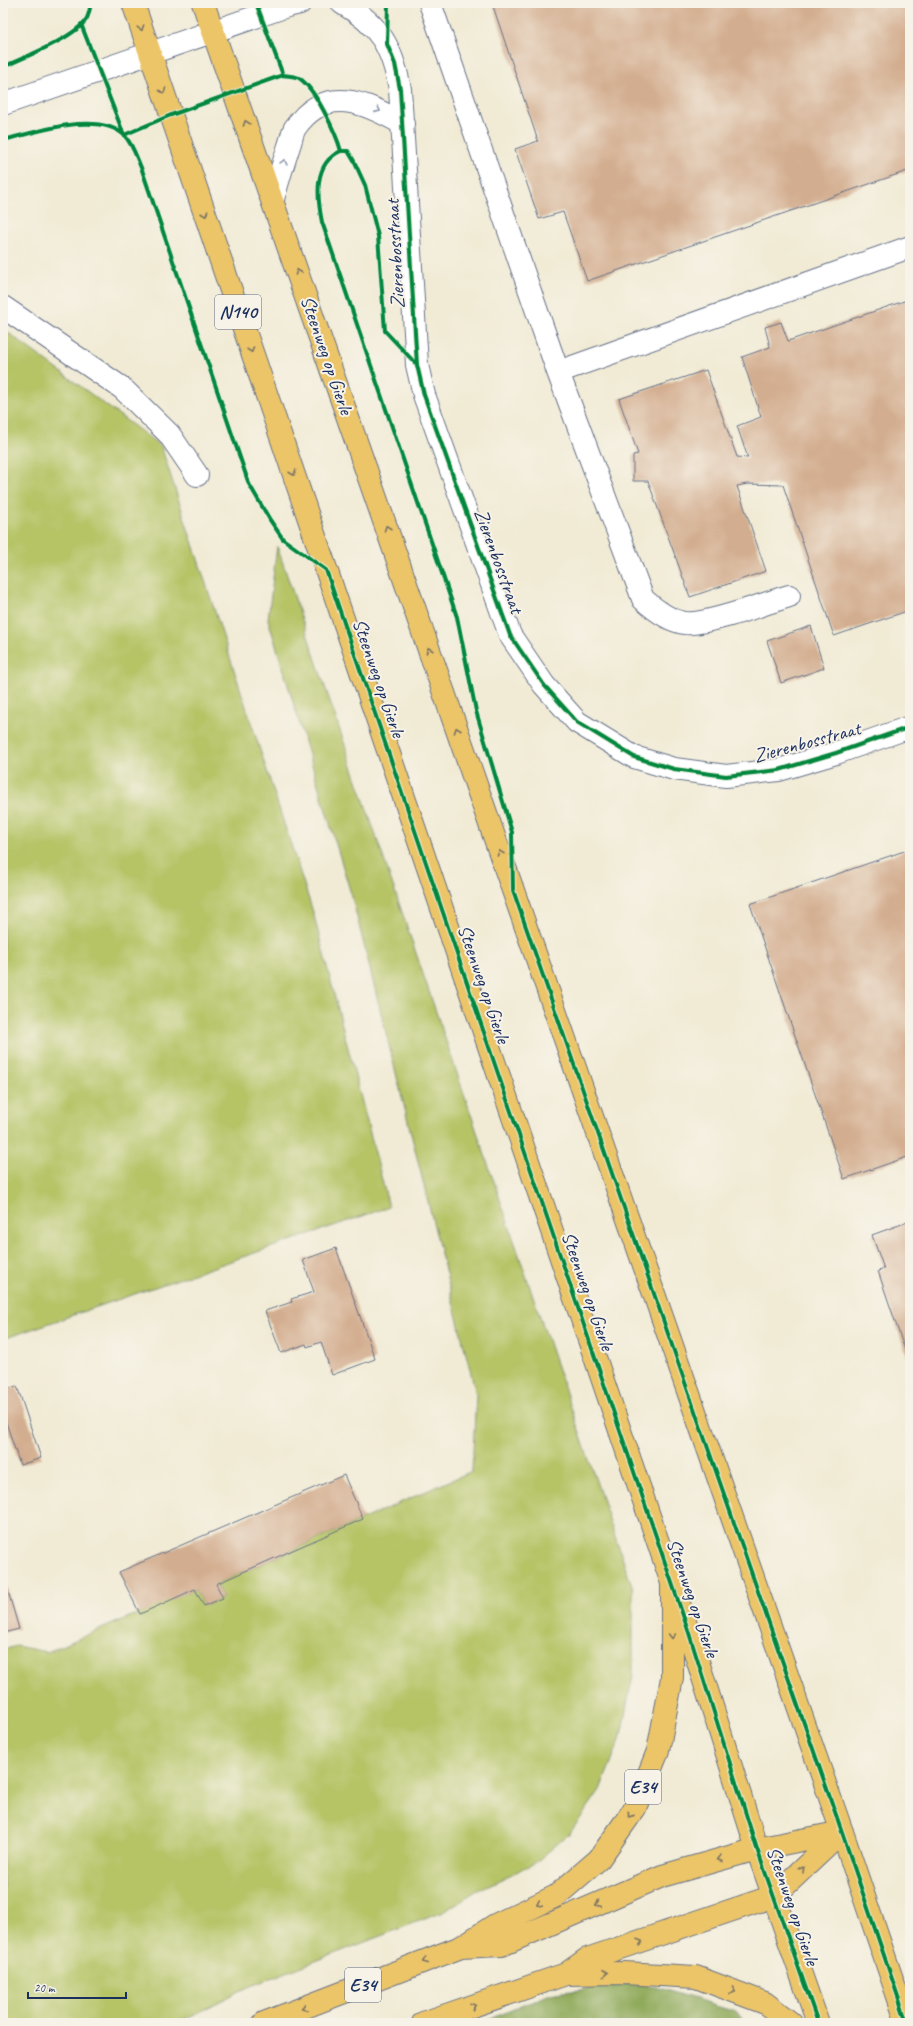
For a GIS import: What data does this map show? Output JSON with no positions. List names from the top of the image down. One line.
{"streets":{"main road":["N140","Steenweg op Gierle","E34"],"street":["Zierenbosstraat"]},"crossings":[["Steenweg op Gierle","E34"]],"scale_bar":"20 m"}
